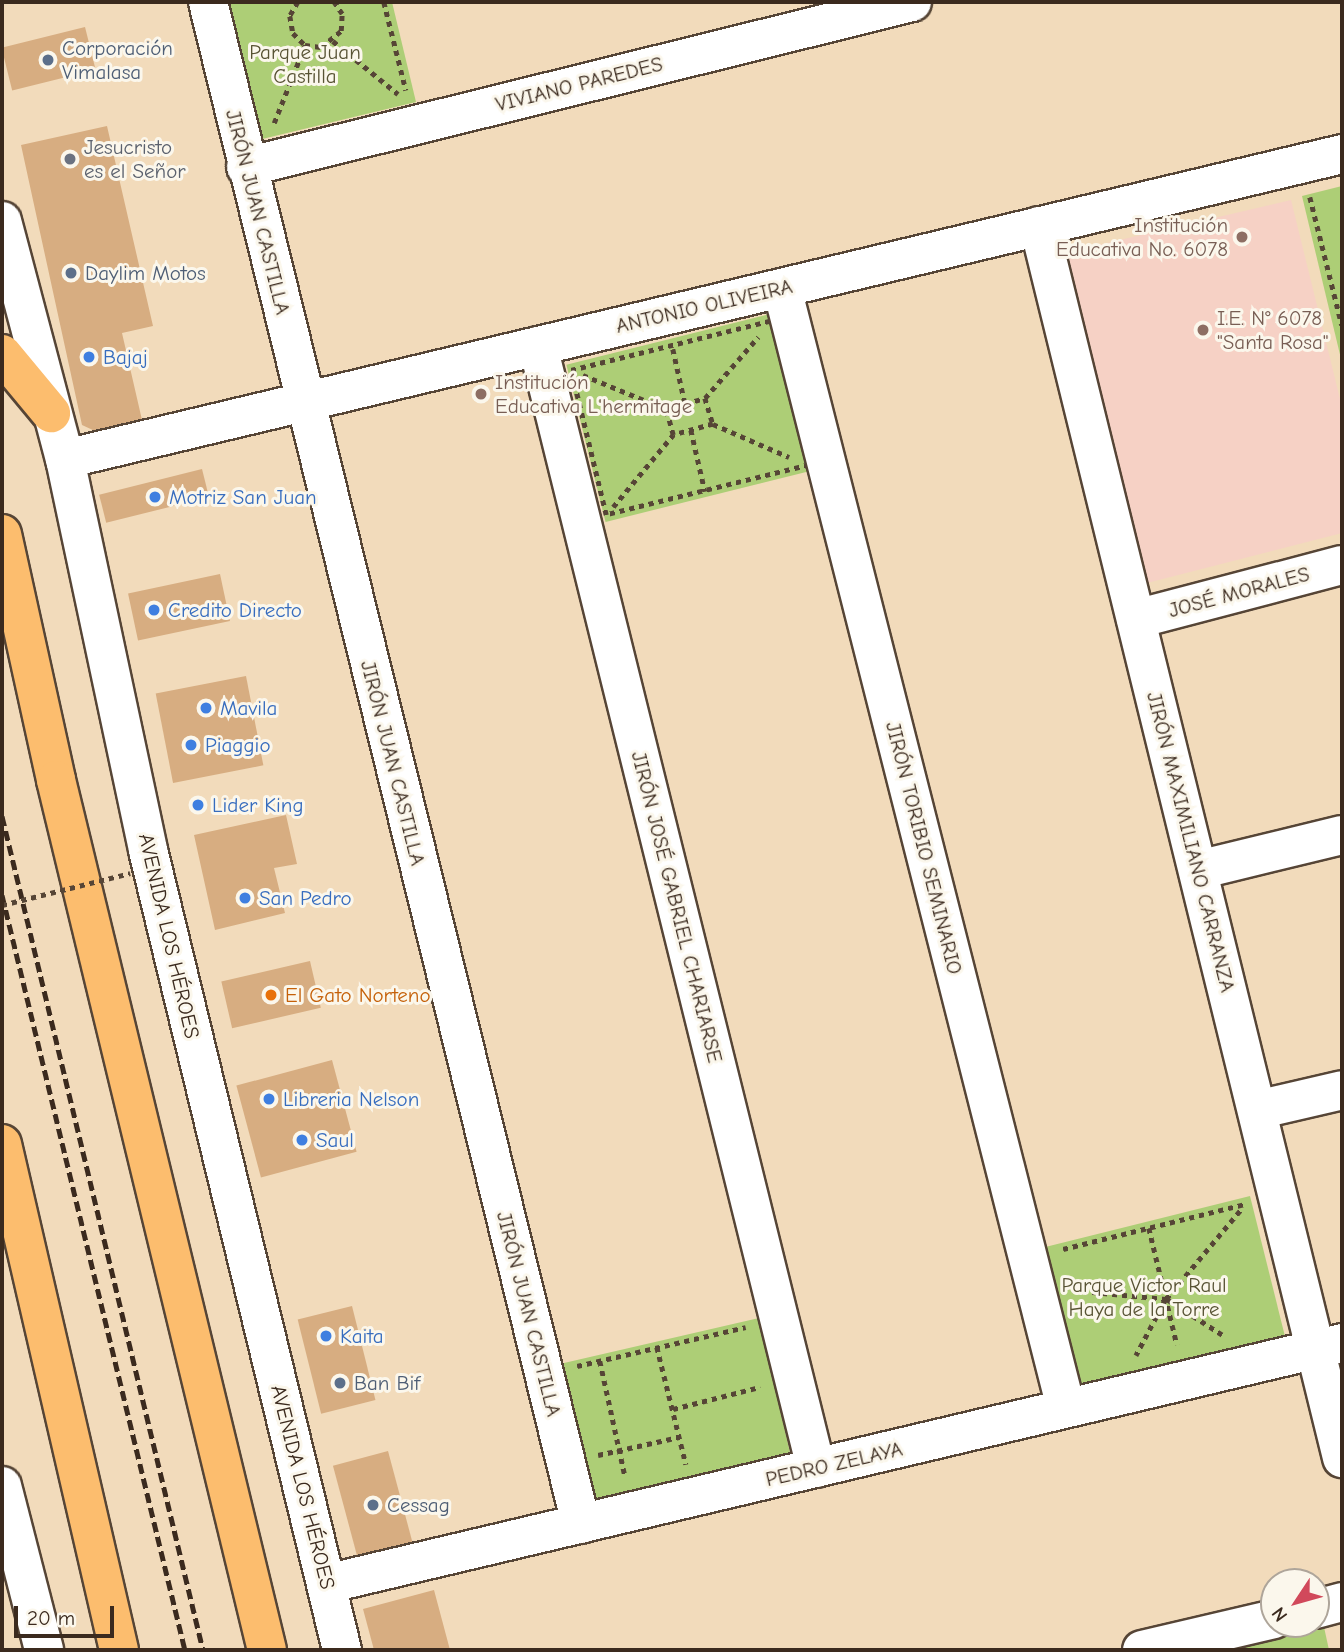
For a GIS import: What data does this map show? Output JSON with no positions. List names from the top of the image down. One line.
{"streets":{"street":["VIVIANO PAREDES","JIRÓN JUAN CASTILLA","ANTONIO OLIVEIRA","JOSÉ MORALES","JIRÓN MAXIMILIANO CARRANZA","JIRÓN TORIBIO SEMINARIO","JIRÓN JOSÉ GABRIEL CHARIARSE","AVENIDA LOS HÉROES","PEDRO ZELAYA"]},"crossings":[["VIVIANO PAREDES","JIRÓN JUAN CASTILLA"],["JIRÓN JUAN CASTILLA","ANTONIO OLIVEIRA"],["JIRÓN JUAN CASTILLA","PEDRO ZELAYA"],["ANTONIO OLIVEIRA","JIRÓN MAXIMILIANO CARRANZA"],["ANTONIO OLIVEIRA","JIRÓN TORIBIO SEMINARIO"],["ANTONIO OLIVEIRA","JIRÓN JOSÉ GABRIEL CHARIARSE"],["ANTONIO OLIVEIRA","AVENIDA LOS HÉROES"],["JOSÉ MORALES","JIRÓN MAXIMILIANO CARRANZA"],["JIRÓN MAXIMILIANO CARRANZA","PEDRO ZELAYA"],["JIRÓN TORIBIO SEMINARIO","PEDRO ZELAYA"],["JIRÓN JOSÉ GABRIEL CHARIARSE","PEDRO ZELAYA"],["AVENIDA LOS HÉROES","PEDRO ZELAYA"]],"parks":["Parque Juan Castilla","Parque Victor Raul Haya de la Torre"],"places":["Corporación Vimalasa","Jesucristo es el Señor","Institución Educativa No. 6078","Daylim Motos","I.E. N° 6078 \"Santa Rosa\"","Bajaj","Institución Educativa L'hermitage","Motriz San Juan","Credito Directo","Mavila","Piaggio","Lider King","San Pedro","El Gato Norteno","Libreria Nelson","Saul","Kaita","Ban Bif","Cessag"],"scale_bar":"20 m","north":"bottom left"}
